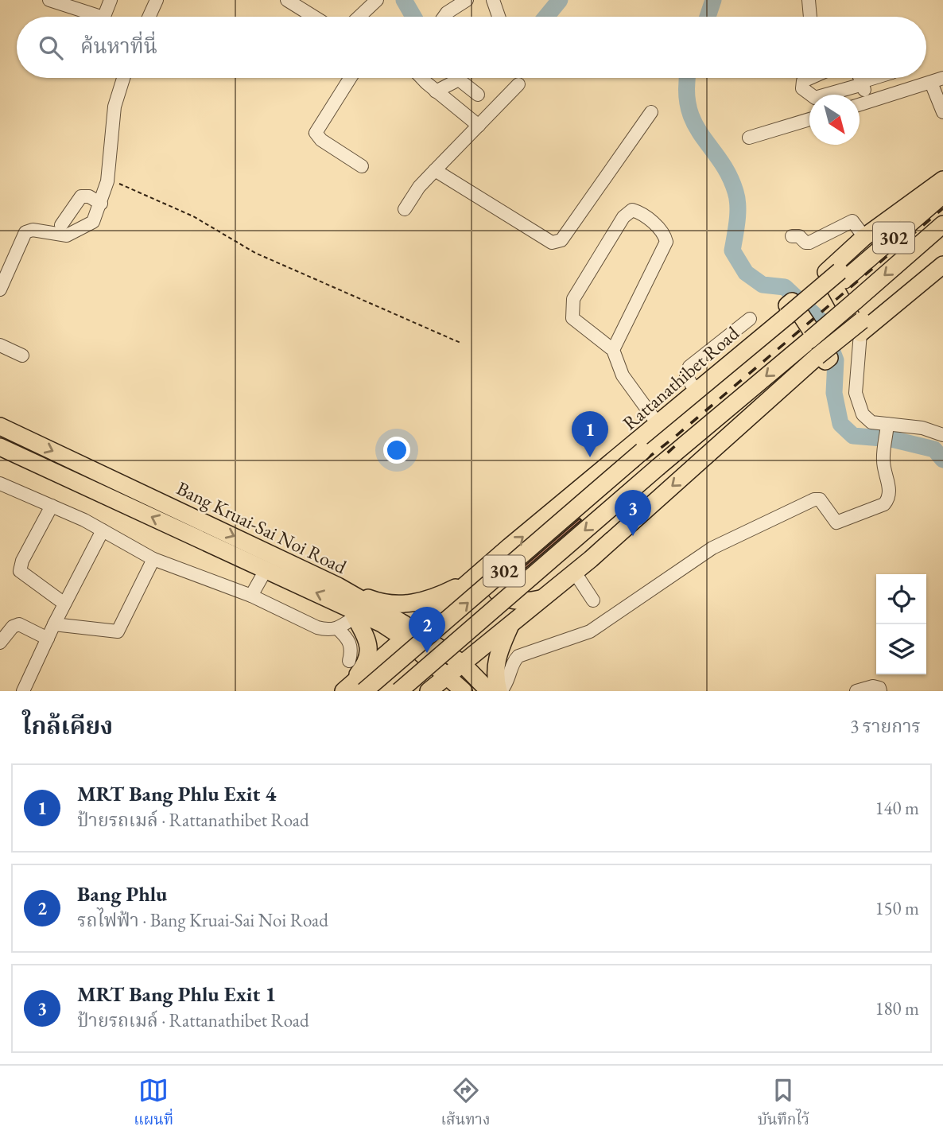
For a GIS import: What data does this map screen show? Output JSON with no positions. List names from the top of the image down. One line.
{"streets":{"main road":["302","Rattanathibet Road","Bang Kruai-Sai Noi Road"]},"crossings":[["302","Bang Kruai-Sai Noi Road"],["Rattanathibet Road","Bang Kruai-Sai Noi Road"]],"north":"bottom right","page":{"search":"ค้นหาที่นี่","pins":["1","3","2"],"heading":["ใกล้เคียง","3 รายการ"],"list":[{"mark":"1","name":"MRT Bang Phlu Exit 4","note":"ป้ายรถเมล์ · Rattanathibet Road","value":"140 m"},{"mark":"2","name":"Bang Phlu","note":"รถไฟฟ้า · Bang Kruai-Sai Noi Road","value":"150 m"},{"mark":"3","name":"MRT Bang Phlu Exit 1","note":"ป้ายรถเมล์ · Rattanathibet Road","value":"180 m"}],"nav":["แผนที่","เส้นทาง","บันทึกไว้"]}}
